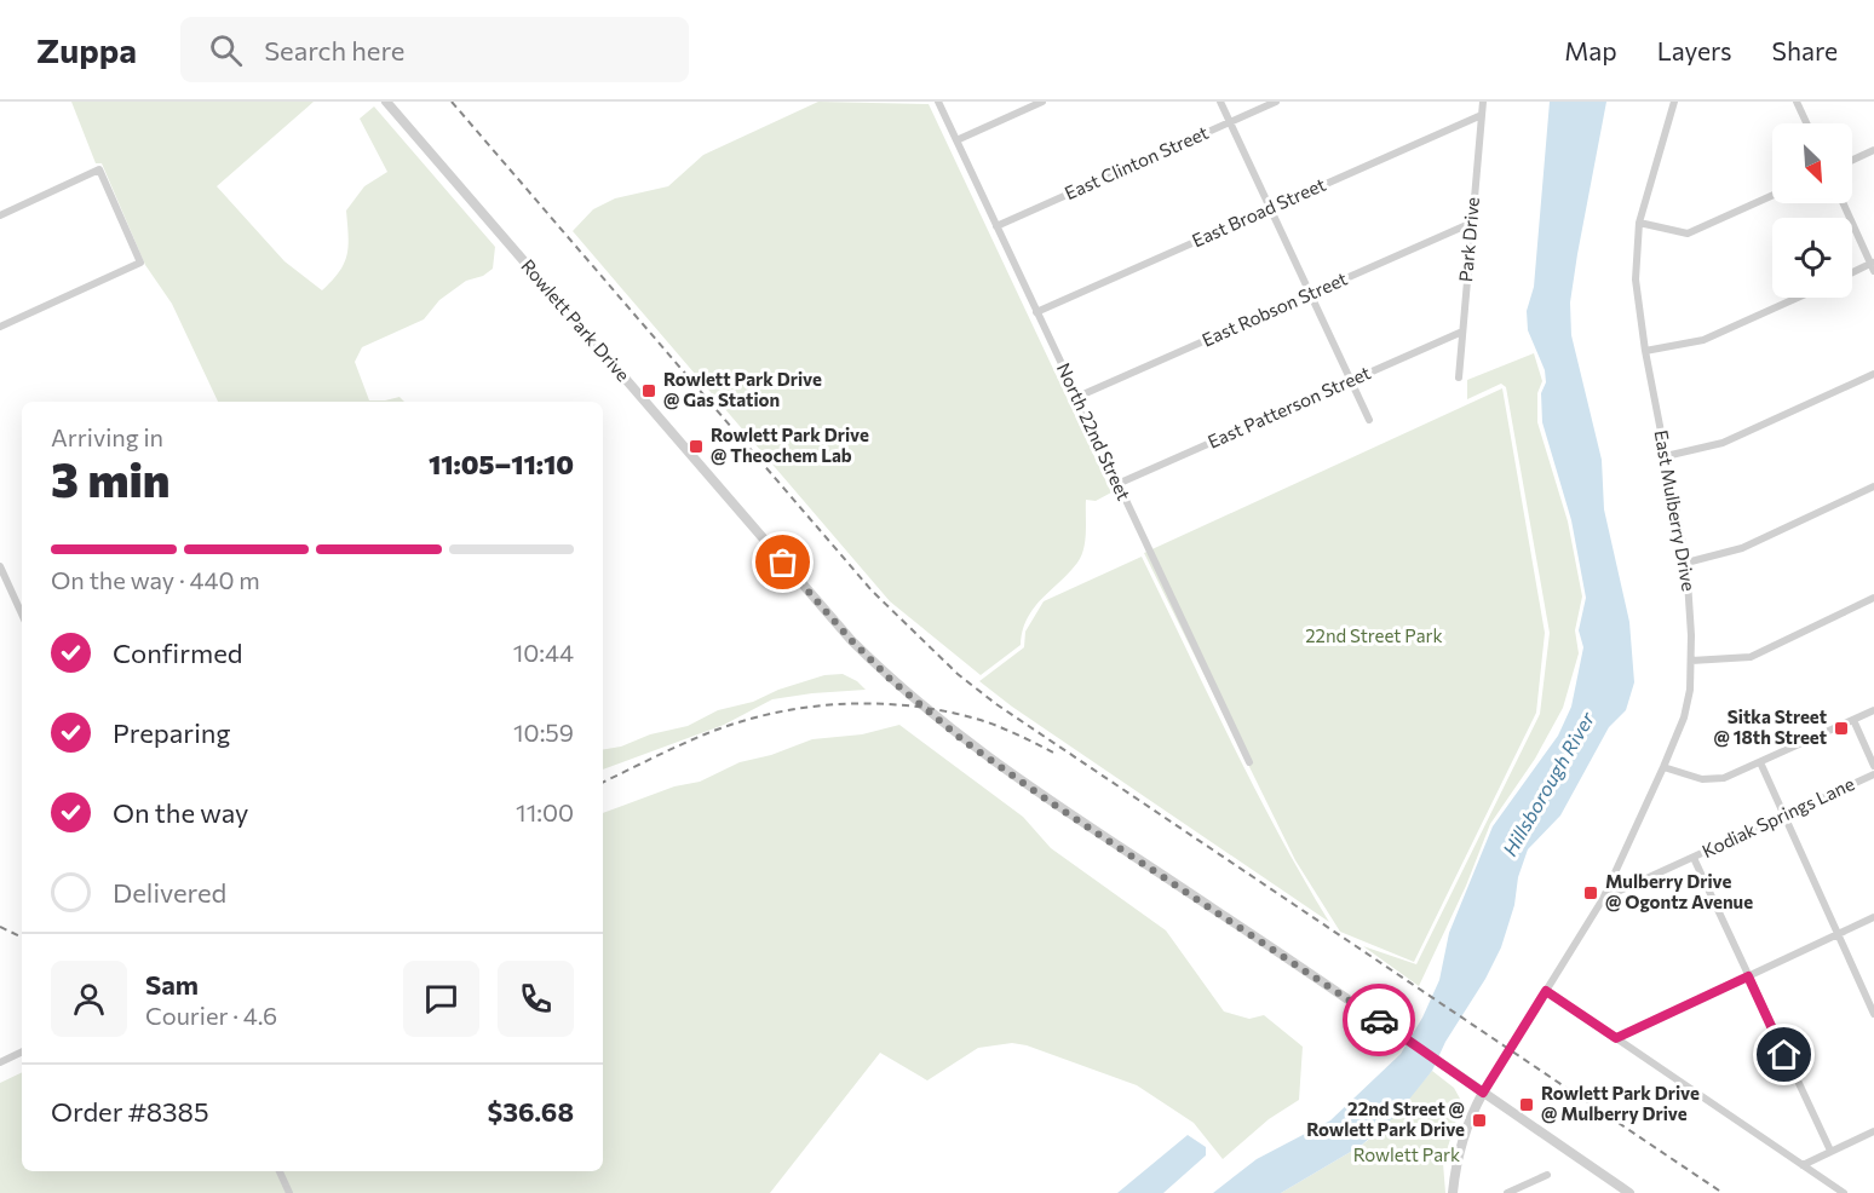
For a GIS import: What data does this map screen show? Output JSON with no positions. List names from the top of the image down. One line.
{"streets":{"street":["East Clinton Street","East Broad Street","Park Drive","East Robson Street","Rowlett Park Drive","East Patterson Street","North 22nd Street","East Mulberry Drive","Kodiak Springs Lane"]},"crossings":[["East Clinton Street","North 22nd Street"],["East Broad Street","Park Drive"],["East Broad Street","North 22nd Street"],["Park Drive","East Robson Street"],["Park Drive","East Patterson Street"],["East Robson Street","North 22nd Street"],["Rowlett Park Drive","East Mulberry Drive"],["East Patterson Street","North 22nd Street"],["East Mulberry Drive","Kodiak Springs Lane"]],"water":["Hillsborough River"],"parks":["22nd Street Park","Rowlett Park"],"places":{"transit":["Rowlett Park Drive @ Gas Station","Rowlett Park Drive @ Theochem Lab","Sitka Street @ 18th Street","Mulberry Drive @ Ogontz Avenue","Rowlett Park Drive @ Mulberry Drive","22nd Street @ Rowlett Park Drive"]},"north":"bottom right","page":{"header":"Zuppa","search":"Search here","nav":["Map","Layers","Share"],"heading":["3 min","Arriving in","11:05–11:10"],"panel":["Sam","Courier · 4.6","Order #8385","$36.68"],"bar":"On the way · 440 m","list":[["Confirmed","10:44"],["Preparing","10:59"],["On the way","11:00"],"Delivered"]}}
